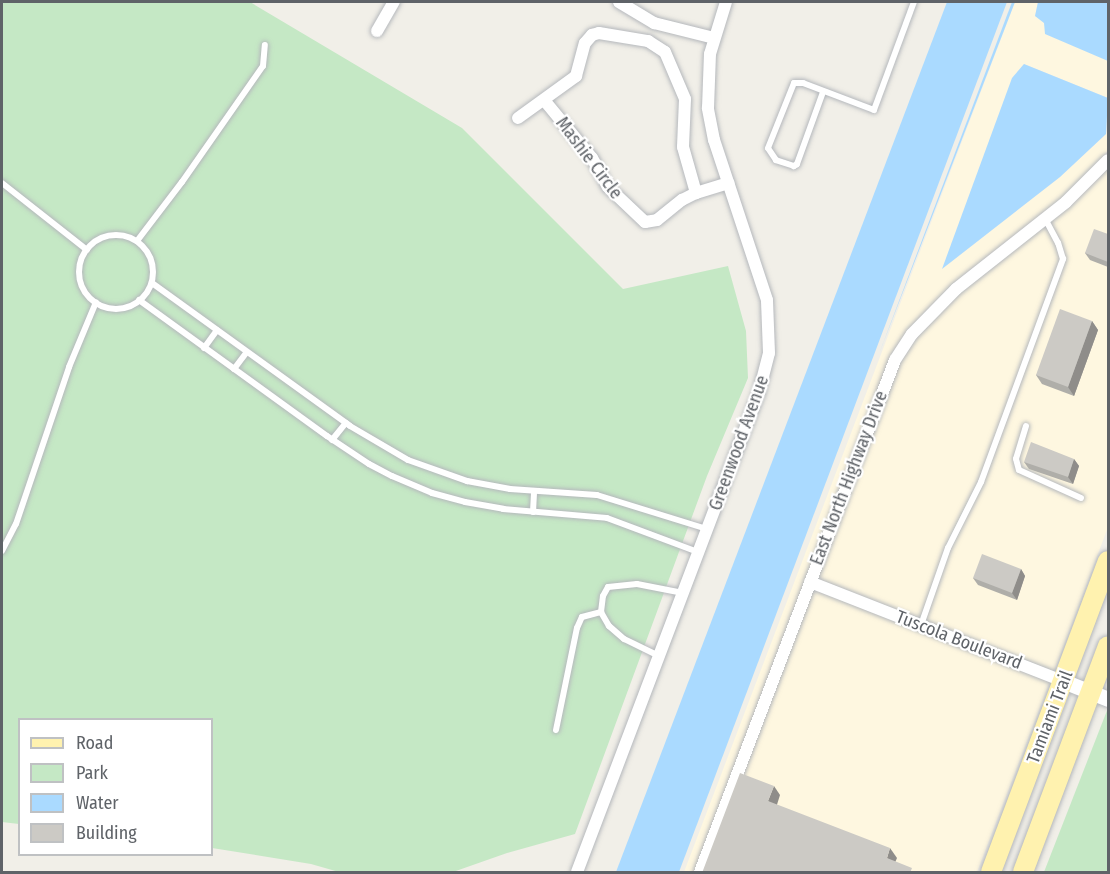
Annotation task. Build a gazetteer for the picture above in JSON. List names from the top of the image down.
{
  "streets": {
    "main road": ["Tamiami Trail"],
    "street": [
      "Mashie Circle",
      "Greenwood Avenue",
      "East North Highway Drive",
      "Tuscola Boulevard"
    ]
  },
  "crossings": [
    ["Mashie Circle", "Greenwood Avenue"],
    ["East North Highway Drive", "Tuscola Boulevard"],
    ["Tuscola Boulevard", "Tamiami Trail"]
  ],
  "legend": [
    "Road",
    "Park",
    "Water",
    "Building"
  ]
}
